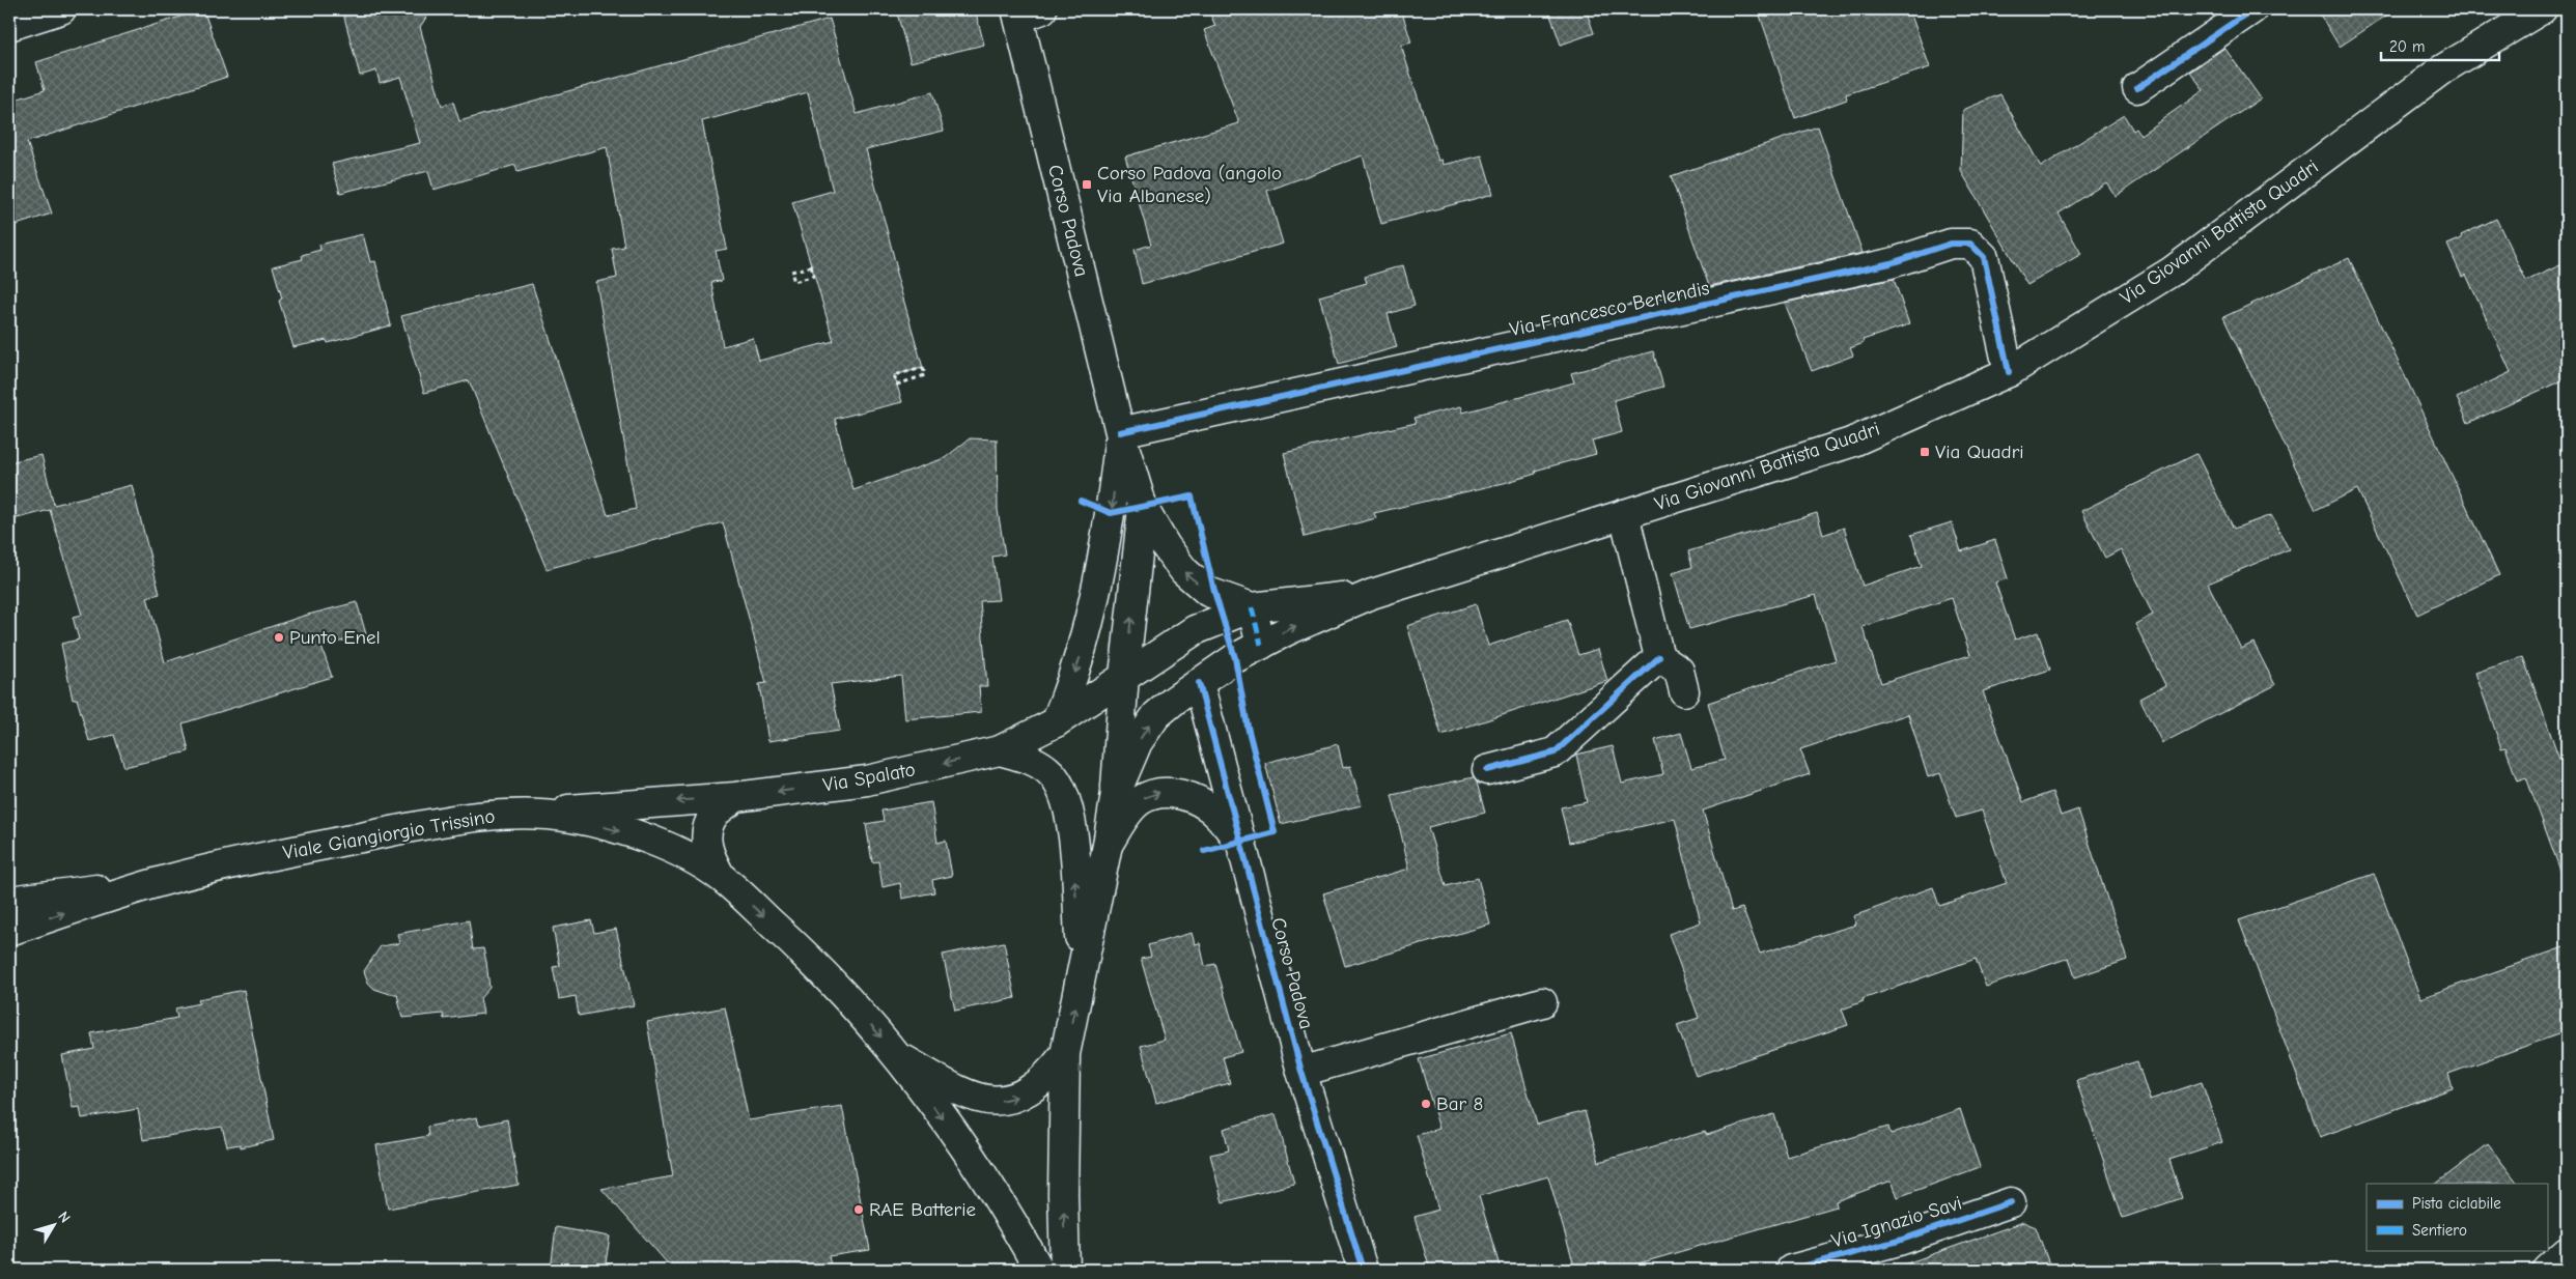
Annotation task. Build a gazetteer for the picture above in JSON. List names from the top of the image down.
{
  "streets": {
    "main road": [
      "Corso Padova",
      "Via Giovanni Battista Quadri",
      "Via Francesco Berlendis",
      "Via Spalato",
      "Viale Giangiorgio Trissino",
      "Via Ignazio Savi"
    ]
  },
  "crossings": [
    ["Corso Padova", "Via Giovanni Battista Quadri"],
    ["Corso Padova", "Via Francesco Berlendis"],
    ["Corso Padova", "Via Spalato"],
    ["Corso Padova", "Viale Giangiorgio Trissino"],
    ["Via Giovanni Battista Quadri", "Via Francesco Berlendis"],
    ["Via Giovanni Battista Quadri", "Via Spalato"],
    ["Via Giovanni Battista Quadri", "Viale Giangiorgio Trissino"],
    ["Via Spalato", "Viale Giangiorgio Trissino"]
  ],
  "one_way": ["Via Spalato"],
  "places": {
    "transit": ["Corso Padova (angolo Via Albanese)", "Via Quadri"],
    "other": ["Punto Enel", "Bar 8", "RAE Batterie"]
  },
  "legend": ["Pista ciclabile", "Sentiero"],
  "scale_bar": "20 m",
  "north": "top right"
}
